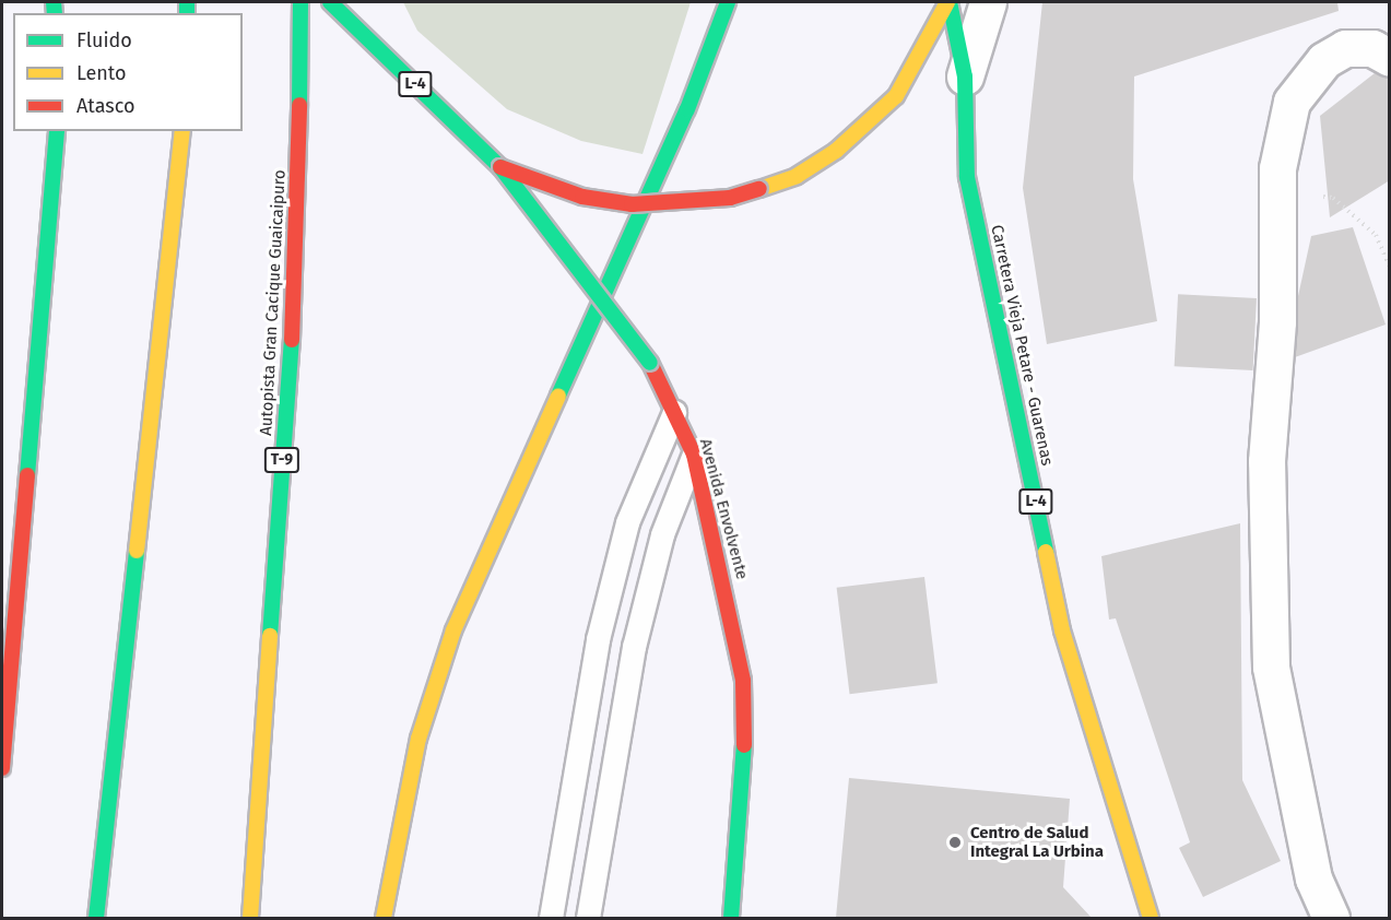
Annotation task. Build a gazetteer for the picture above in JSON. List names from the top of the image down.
{
  "streets": {
    "main road": [
      "L-4",
      "Autopista Gran Cacique Guaicaipuro",
      "Carretera Vieja Petare - Guarenas",
      "T-9",
      "Avenida Envolvente"
    ]
  },
  "places": ["Centro de Salud Integral La Urbina"],
  "legend": ["Fluido", "Lento", "Atasco"]
}
